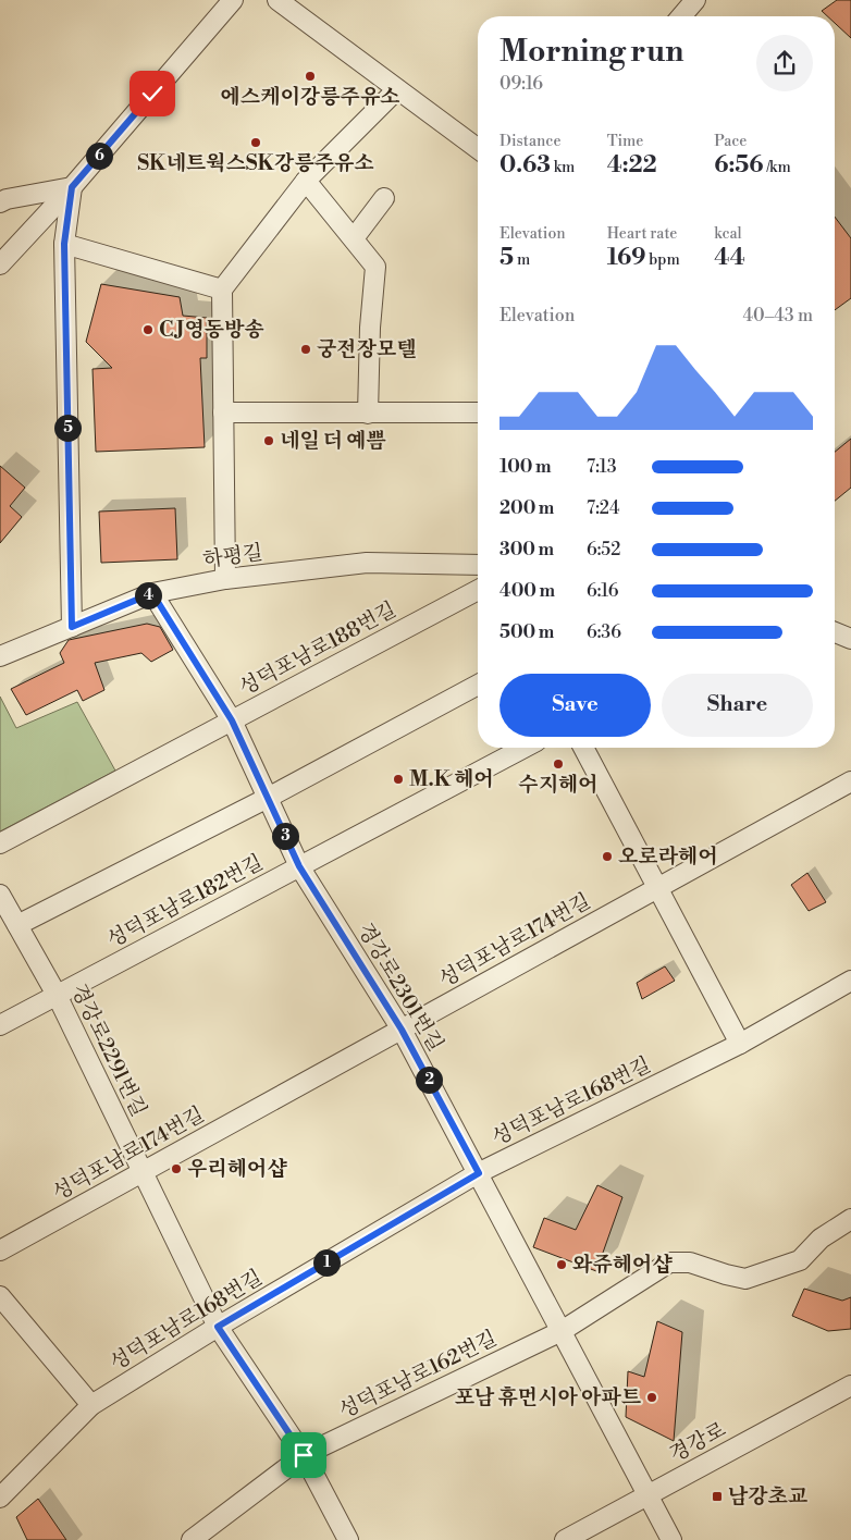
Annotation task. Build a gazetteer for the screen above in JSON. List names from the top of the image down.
{
  "streets": {
    "street": [
      "하평길",
      "성덕포남로188번길",
      "성덕포남로182번길",
      "성덕포남로174번길",
      "경강로2301번길",
      "경강로2291번길",
      "성덕포남로168번길",
      "성덕포남로162번길",
      "경강로"
    ]
  },
  "crossings": [
    ["하평길", "경강로2301번길"],
    ["성덕포남로188번길", "경강로2301번길"],
    ["성덕포남로182번길", "경강로2301번길"],
    ["성덕포남로182번길", "경강로2291번길"],
    ["성덕포남로174번길", "경강로2301번길"],
    ["성덕포남로174번길", "경강로2291번길"],
    ["경강로2301번길", "성덕포남로168번길"],
    ["경강로2301번길", "성덕포남로162번길"],
    ["경강로2301번길", "경강로"],
    ["경강로2291번길", "성덕포남로168번길"],
    ["경강로2291번길", "성덕포남로162번길"]
  ],
  "places": {
    "other": [
      "에스케이강릉주유소",
      "SK네트웍스SK강릉주유소",
      "CJ영동방송",
      "궁전장모텔",
      "네일 더 예쁨",
      "수지헤어",
      "M.K 헤어",
      "오로라헤어",
      "우리헤어샵",
      "와쥬헤어샵",
      "포남 휴먼시아 아파트"
    ],
    "transit": ["남강초교"]
  },
  "page": {
    "heading": ["Morning run", "09:16"],
    "stats": [
      ["Distance", "0.63 km"],
      ["Time", "4:22"],
      ["Pace", "6:56 /km"],
      ["Elevation", "5 m"],
      ["Heart rate", "169 bpm"],
      ["kcal", "44"]
    ],
    "pins": [
      "6",
      "5",
      "4",
      "3",
      "2",
      "1"
    ],
    "chart": ["Elevation", "40–43 m"],
    "list": [
      {
        "name": "100 m",
        "note": "7:13"
      },
      {
        "name": "200 m",
        "note": "7:24"
      },
      {
        "name": "300 m",
        "note": "6:52"
      },
      {
        "name": "400 m",
        "note": "6:16"
      },
      {
        "name": "500 m",
        "note": "6:36"
      }
    ],
    "buttons": ["Save", "Share"]
  }
}
